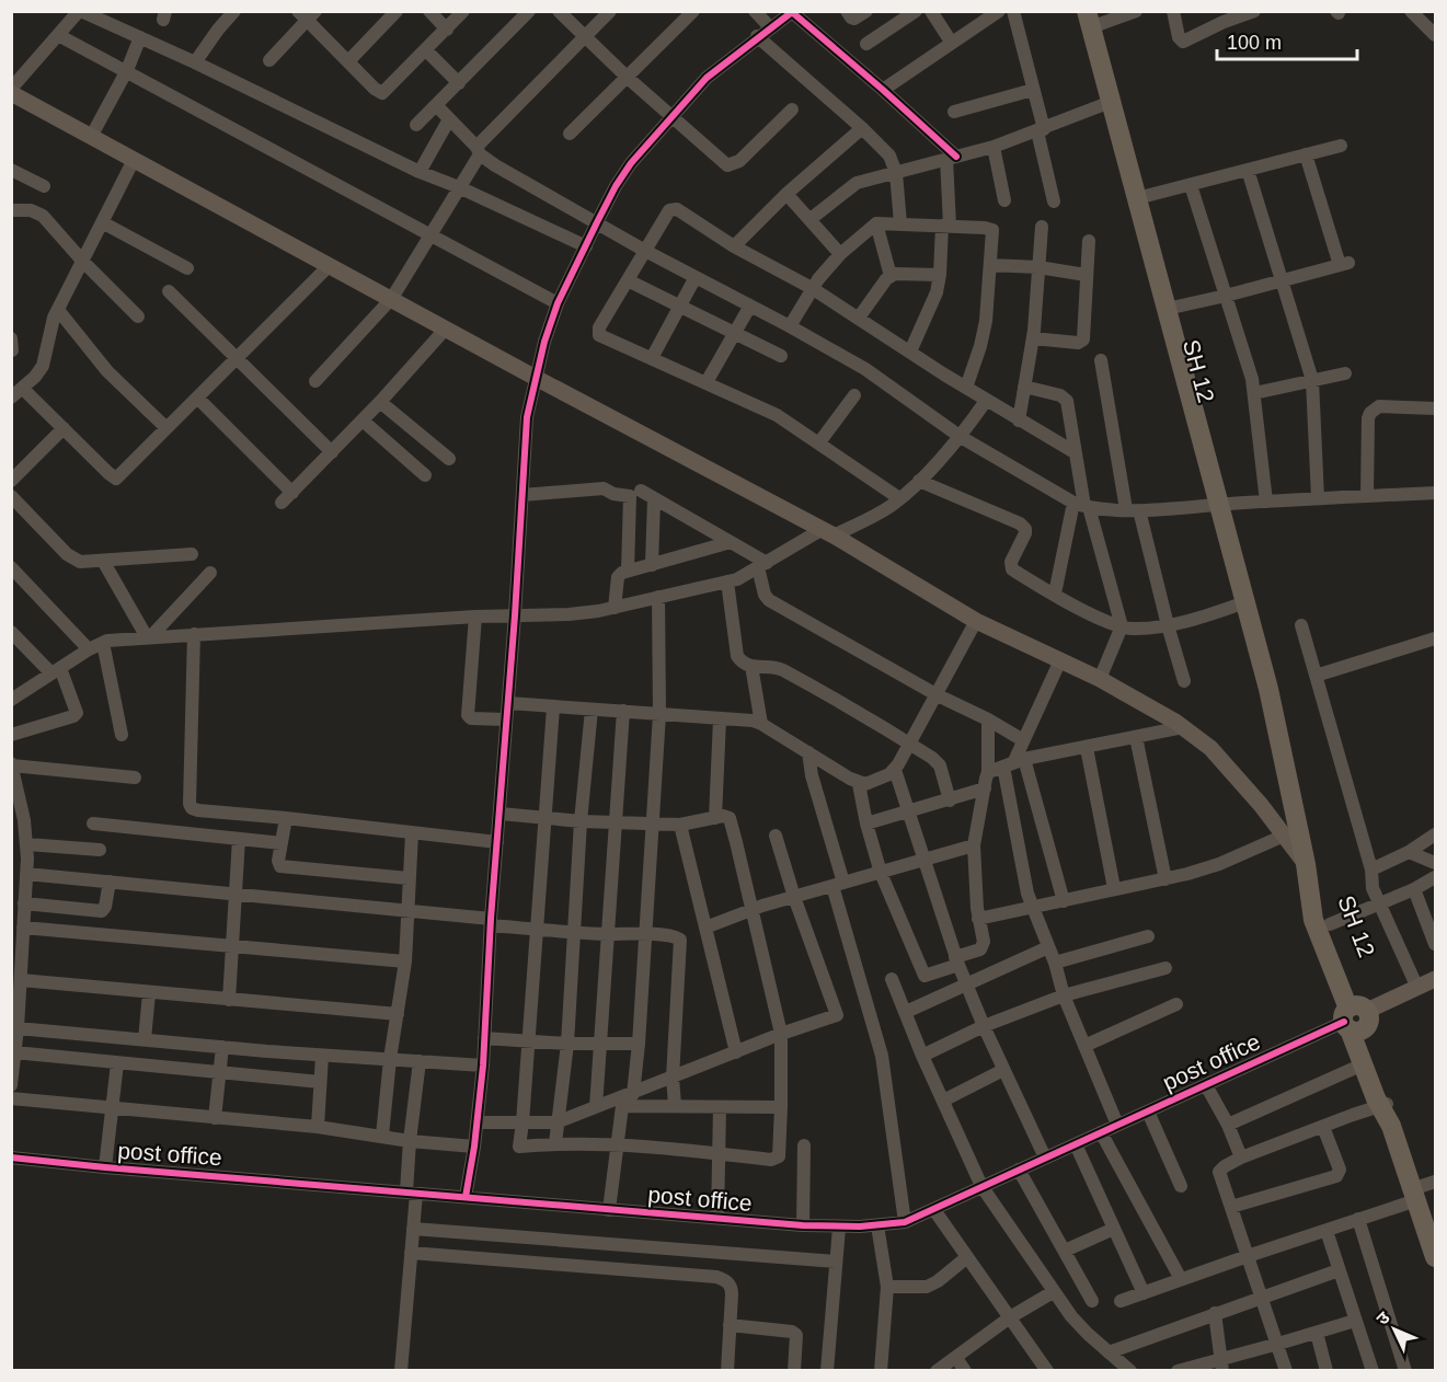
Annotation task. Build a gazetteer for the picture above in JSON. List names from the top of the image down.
{
  "streets": {
    "highway": ["SH 12"],
    "street": ["post office"]
  },
  "crossings": [
    ["SH 12", "post office"]
  ],
  "scale_bar": "100 m",
  "north": "top left"
}
